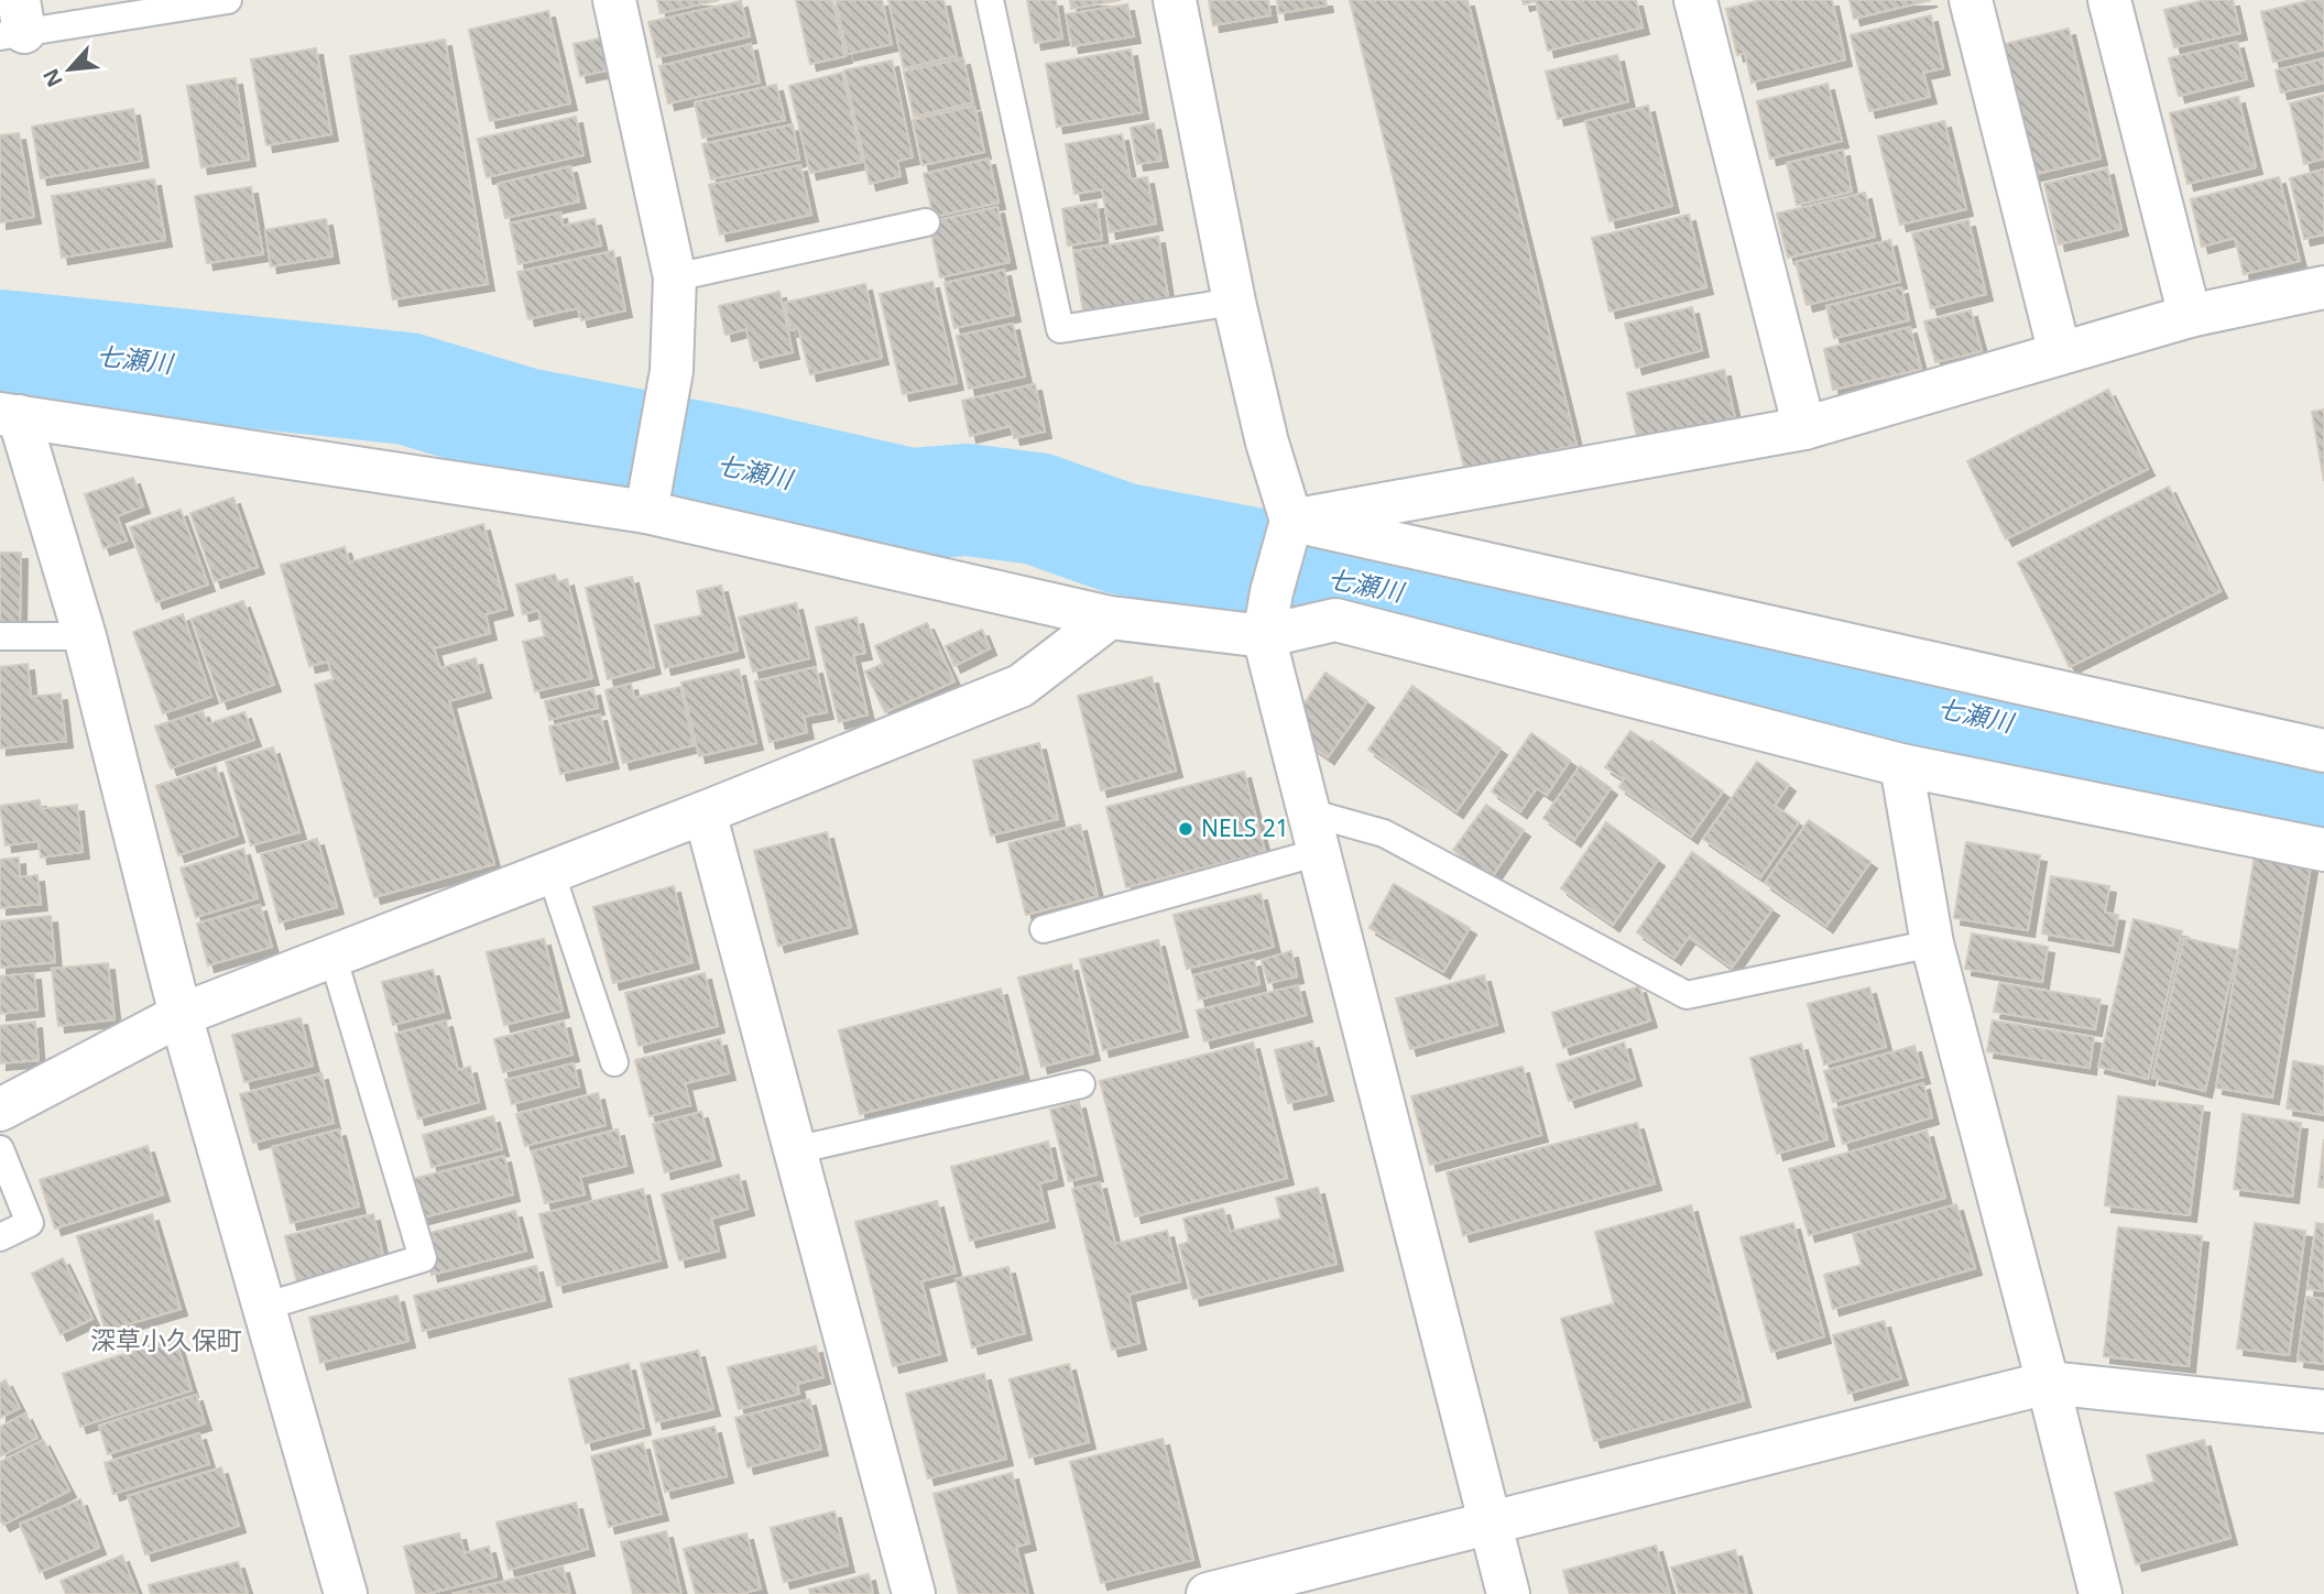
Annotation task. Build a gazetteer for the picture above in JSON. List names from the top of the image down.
{
  "districts": ["深草小久保町"],
  "water": ["七瀬川"],
  "places": ["NELS 21"],
  "north": "bottom left"
}
